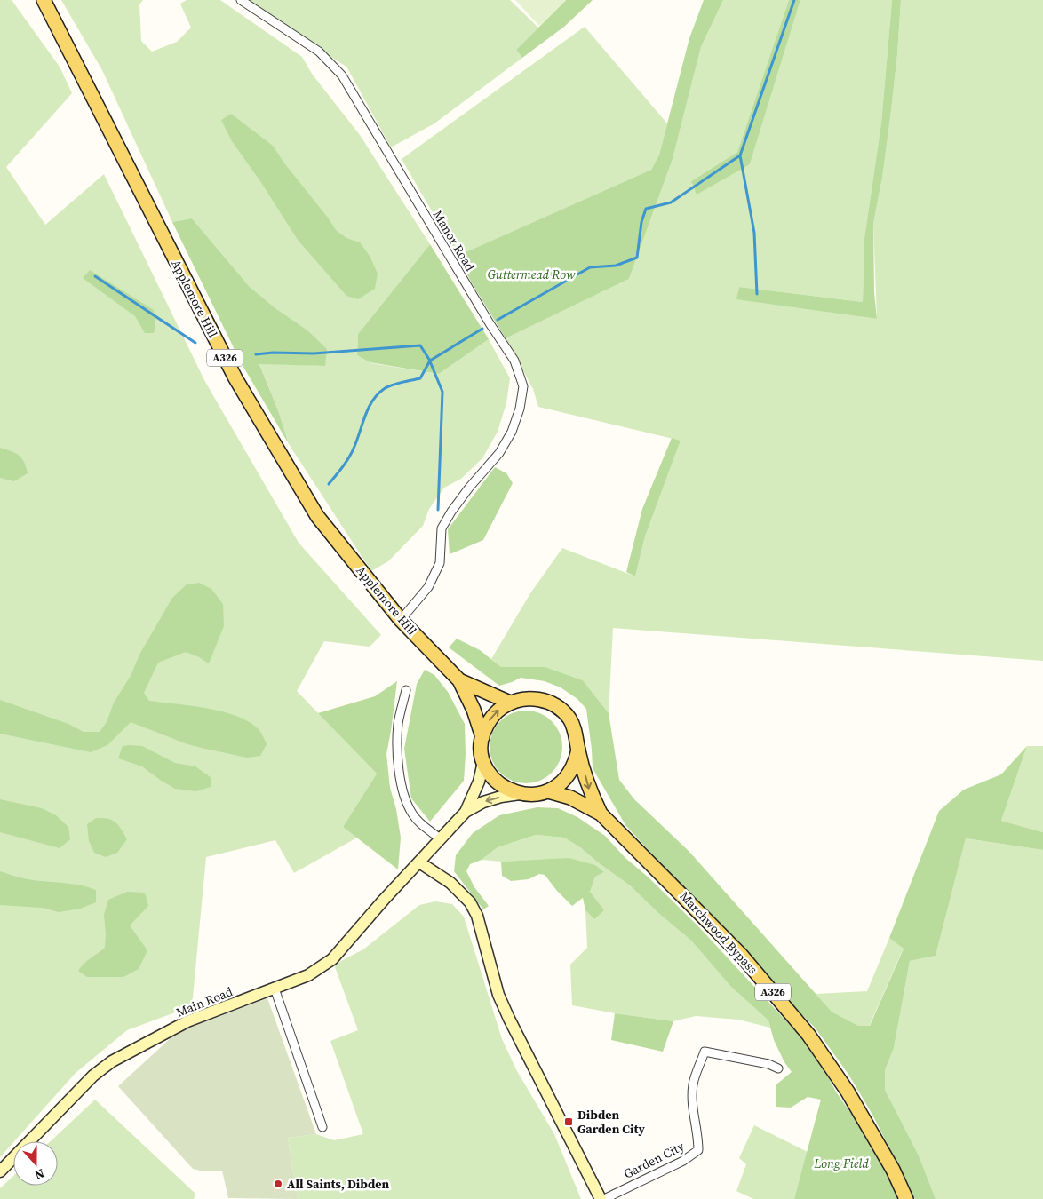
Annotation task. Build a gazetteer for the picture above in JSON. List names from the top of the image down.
{
  "streets": {
    "main road": ["Applemore Hill", "A326", "Marchwood Bypass"],
    "street": ["Manor Road", "Main Road", "Garden City"]
  },
  "crossings": [
    ["Manor Road", "Applemore Hill"],
    ["Applemore Hill", "Marchwood Bypass"],
    ["Applemore Hill", "Main Road"],
    ["Marchwood Bypass", "Main Road"]
  ],
  "parks": ["Guttermead Row", "Long Field"],
  "places": {
    "transit": ["Dibden Garden City"],
    "other": ["All Saints, Dibden"]
  },
  "north": "bottom"
}
